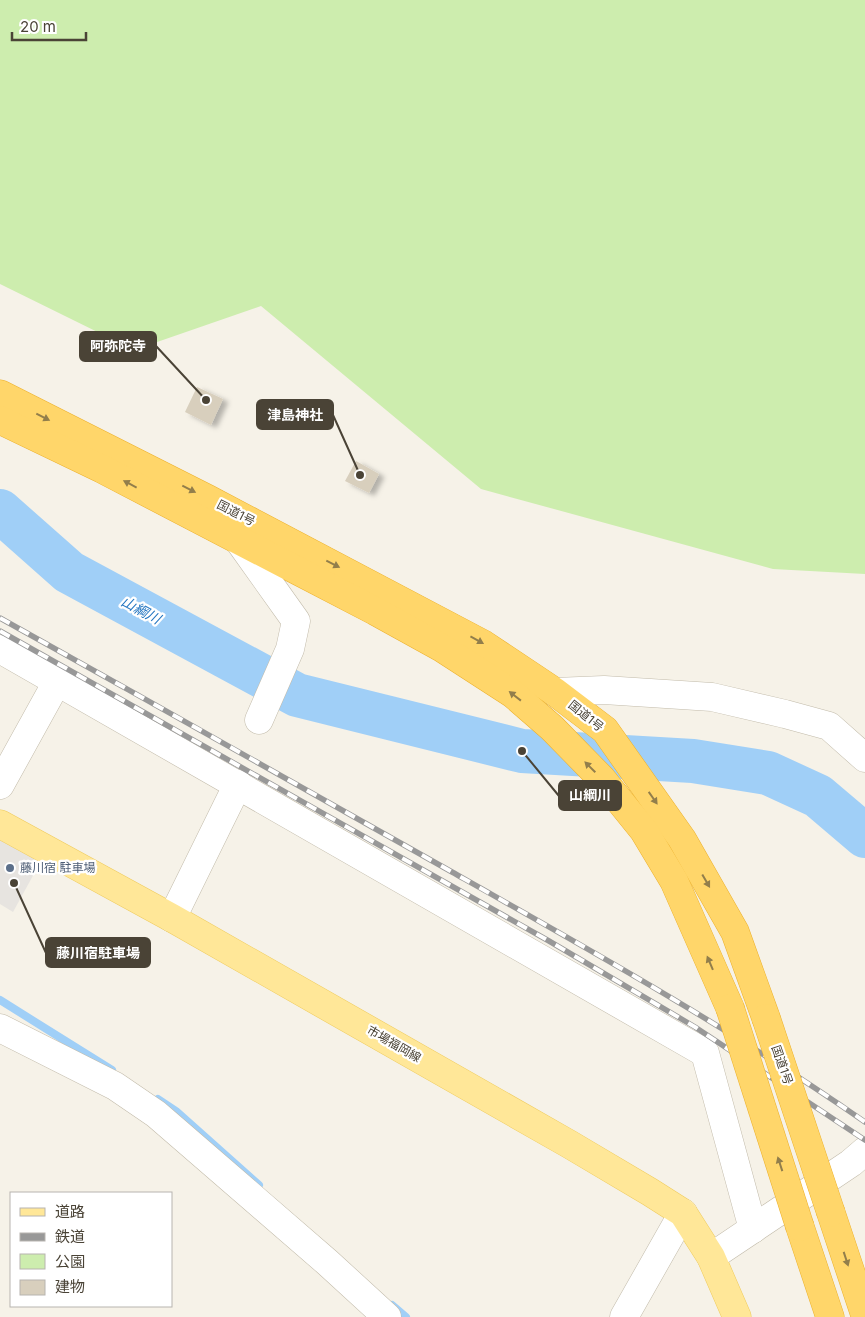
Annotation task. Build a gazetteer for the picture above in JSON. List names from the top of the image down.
{
  "streets": {
    "highway": ["国道1号"],
    "main road": ["市場福岡線"]
  },
  "water": ["山綱川"],
  "places": [
    "阿弥陀寺",
    "津島神社",
    "山綱川",
    "藤川宿 駐車場",
    "藤川宿駐車場"
  ],
  "legend": [
    "道路",
    "鉄道",
    "公園",
    "建物"
  ],
  "scale_bar": "20 m"
}
